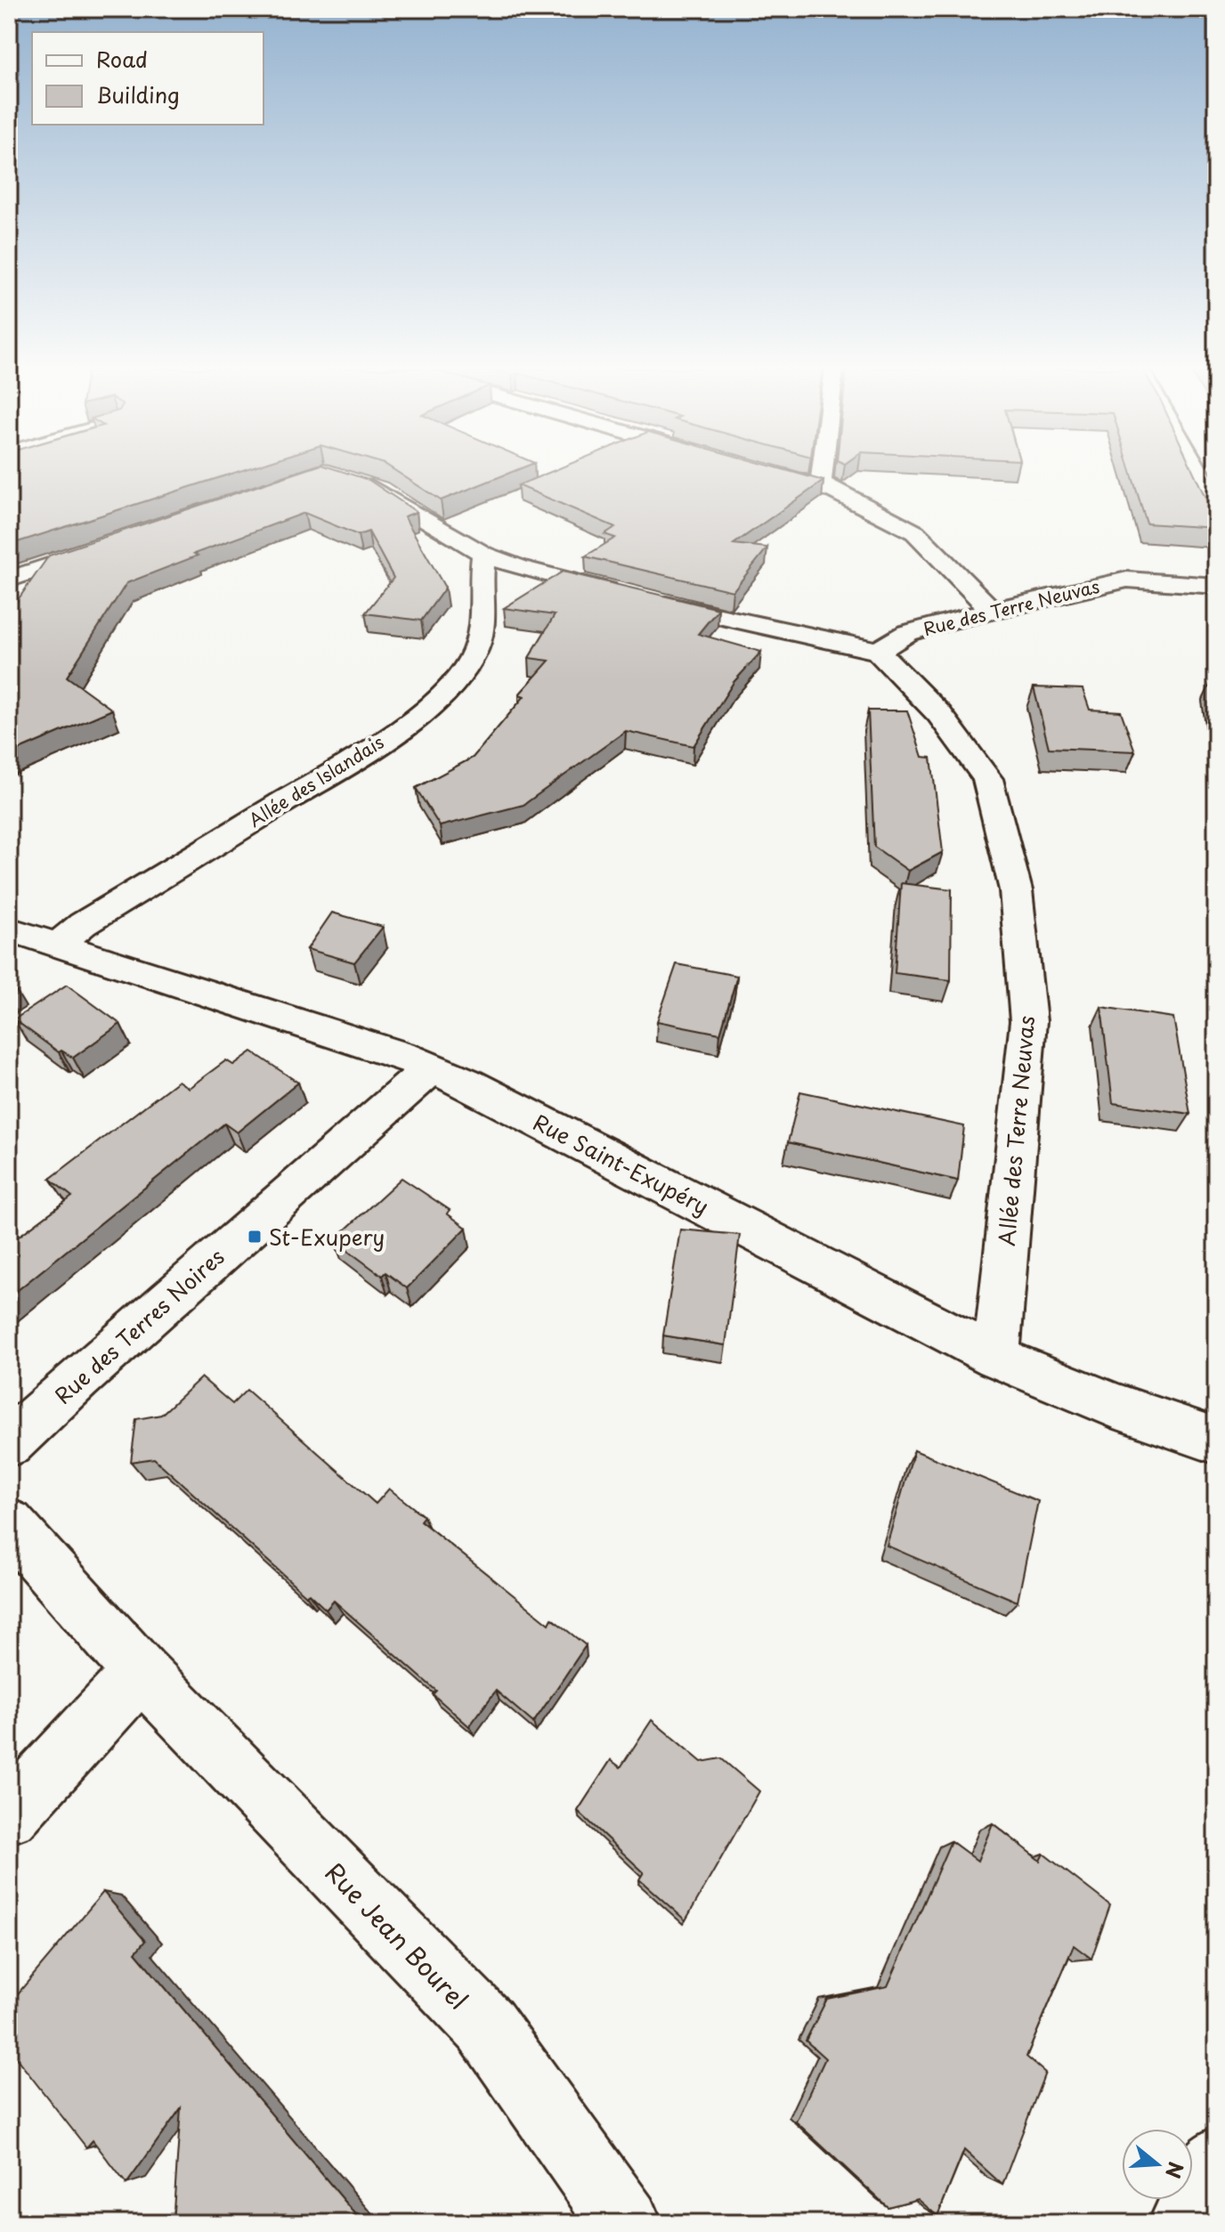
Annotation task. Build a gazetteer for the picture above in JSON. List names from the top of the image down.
{
  "streets": {
    "street": [
      "Rue des Terre Neuvas",
      "Allée des Islandais",
      "Allée des Terre Neuvas",
      "Rue Saint-Exupéry",
      "Rue des Terres Noires",
      "Rue Jean Bourel"
    ]
  },
  "crossings": [
    ["Rue des Terre Neuvas", "Allée des Terre Neuvas"],
    ["Allée des Islandais", "Rue Saint-Exupéry"],
    ["Allée des Terre Neuvas", "Rue Saint-Exupéry"],
    ["Rue Saint-Exupéry", "Rue des Terres Noires"]
  ],
  "places": {
    "transit": ["St-Exupery"]
  },
  "legend": ["Road", "Building"],
  "north": "right"
}
